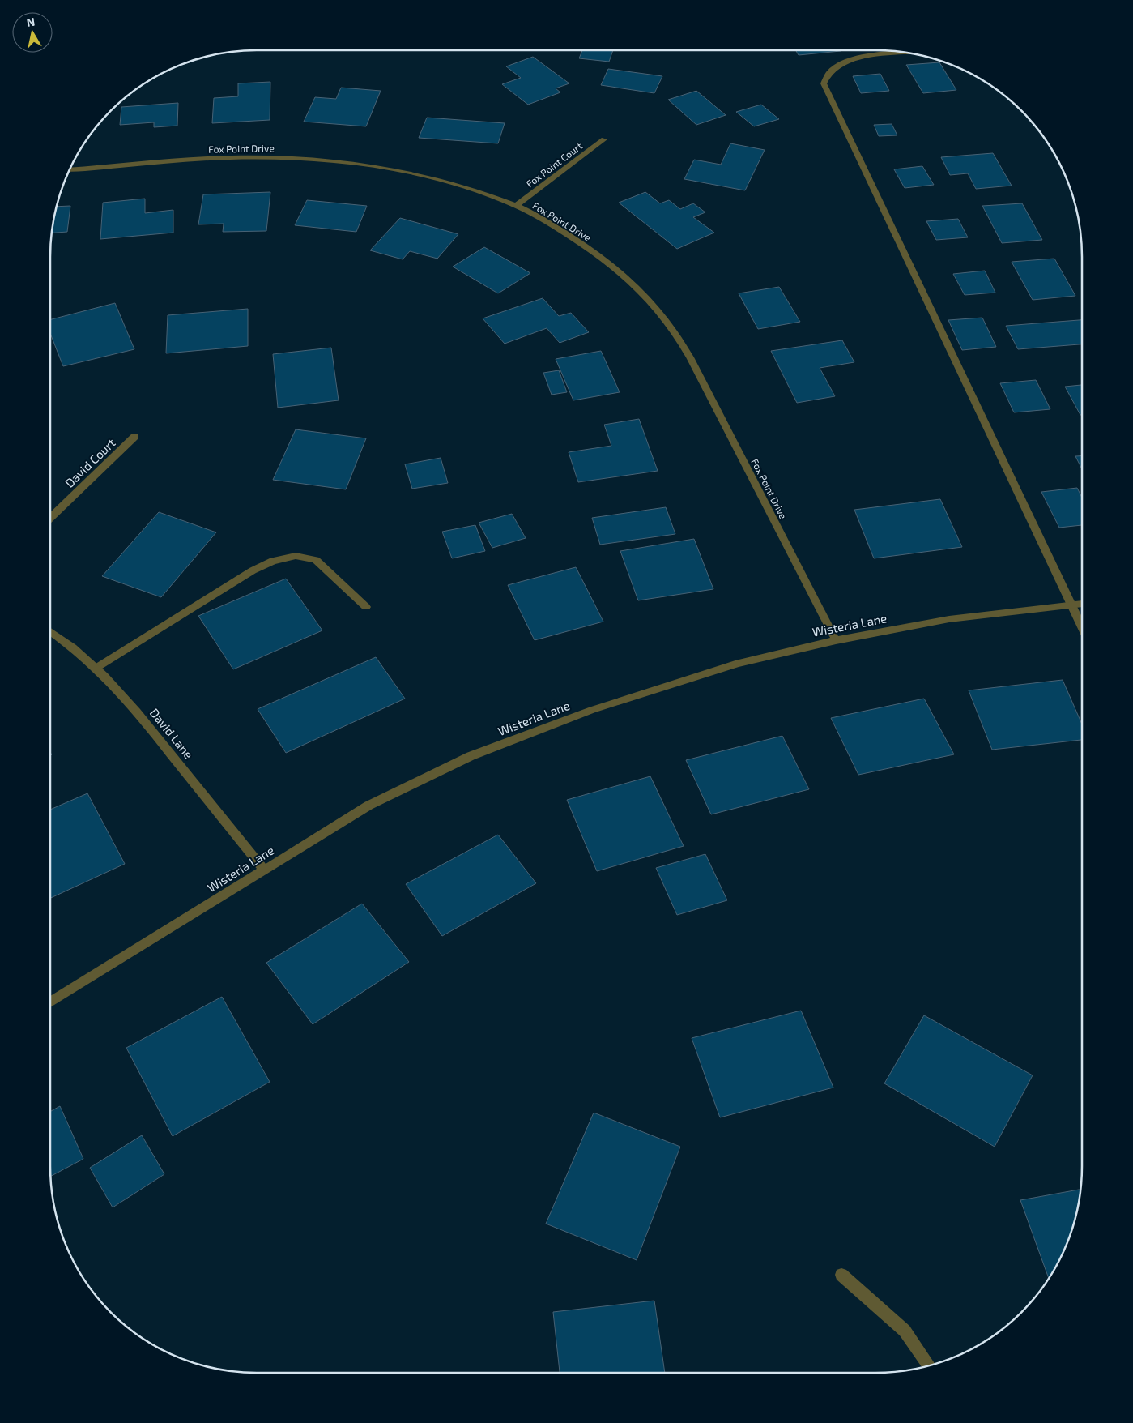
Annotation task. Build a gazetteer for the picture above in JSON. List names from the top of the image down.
{
  "streets": {
    "street": [
      "Fox Point Drive",
      "Fox Point Court",
      "David Court",
      "Wisteria Lane",
      "David Lane"
    ]
  },
  "crossings": [
    ["Fox Point Drive", "Fox Point Court"],
    ["Fox Point Drive", "Wisteria Lane"],
    ["Wisteria Lane", "David Lane"]
  ],
  "north": "top"
}
